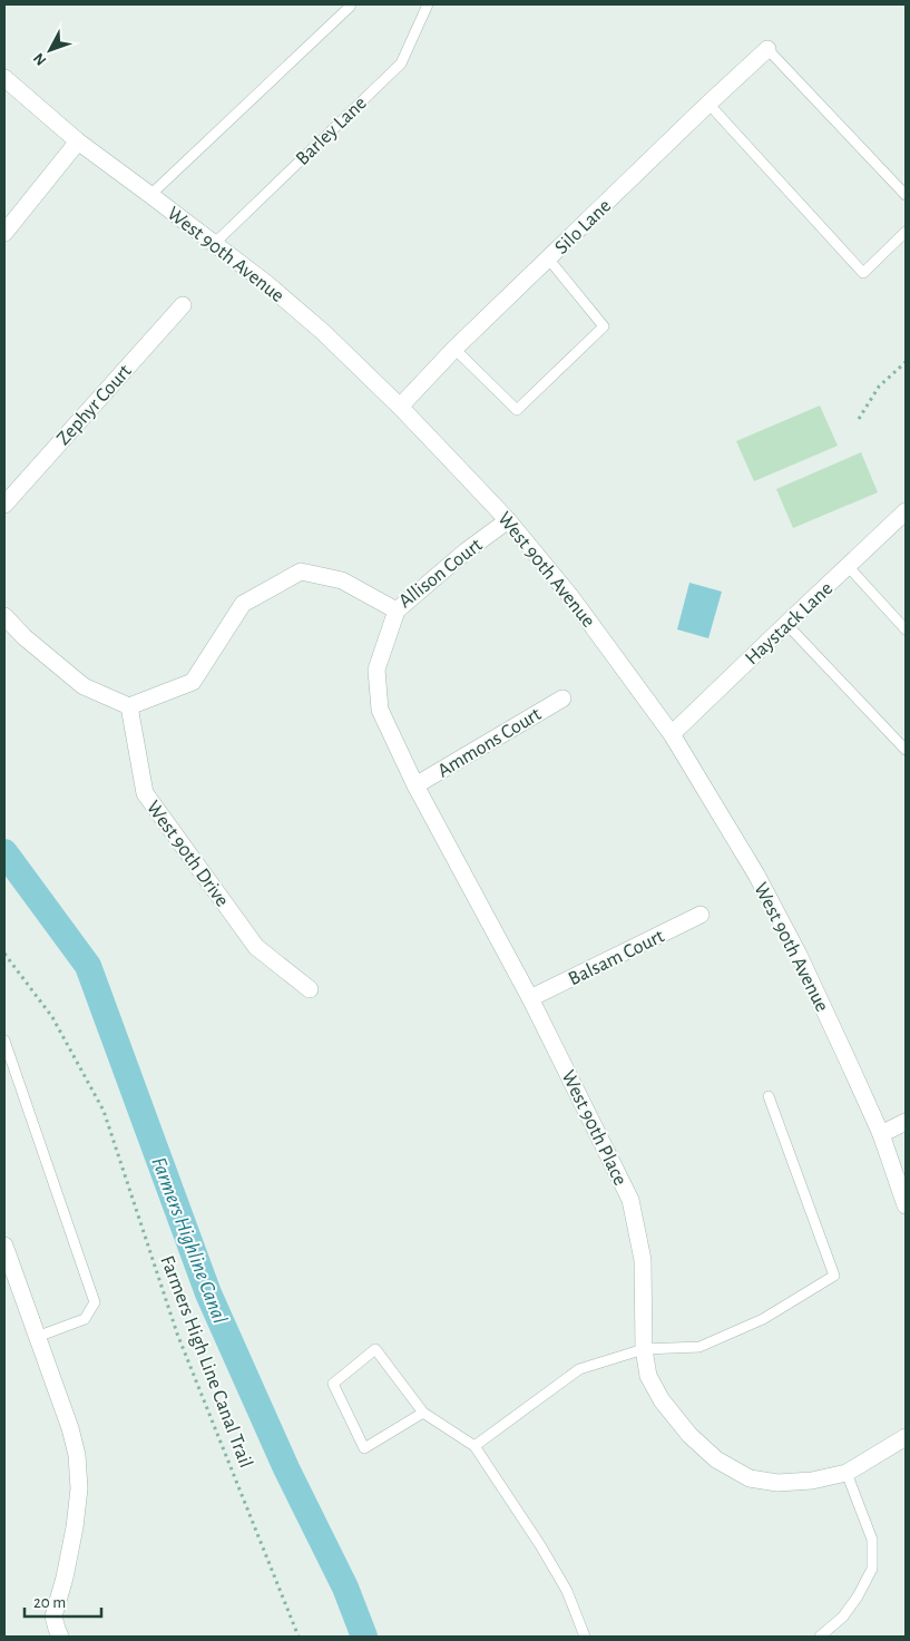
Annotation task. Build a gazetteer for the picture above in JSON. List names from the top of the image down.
{
  "streets": {
    "street": [
      "Silo Lane",
      "West 90th Avenue",
      "Zephyr Court",
      "Allison Court",
      "Haystack Lane",
      "Ammons Court",
      "West 90th Drive",
      "Balsam Court",
      "West 90th Place"
    ],
    "lane": ["Barley Lane"],
    "path": ["Farmers High Line Canal Trail"]
  },
  "crossings": [
    ["Barley Lane", "West 90th Avenue"],
    ["Silo Lane", "West 90th Avenue"],
    ["West 90th Avenue", "Allison Court"],
    ["West 90th Avenue", "Haystack Lane"],
    ["Allison Court", "West 90th Drive"],
    ["Allison Court", "West 90th Place"],
    ["Ammons Court", "West 90th Place"],
    ["Balsam Court", "West 90th Place"]
  ],
  "water": ["Farmers Highline Canal"],
  "scale_bar": "20 m",
  "north": "bottom left"
}
